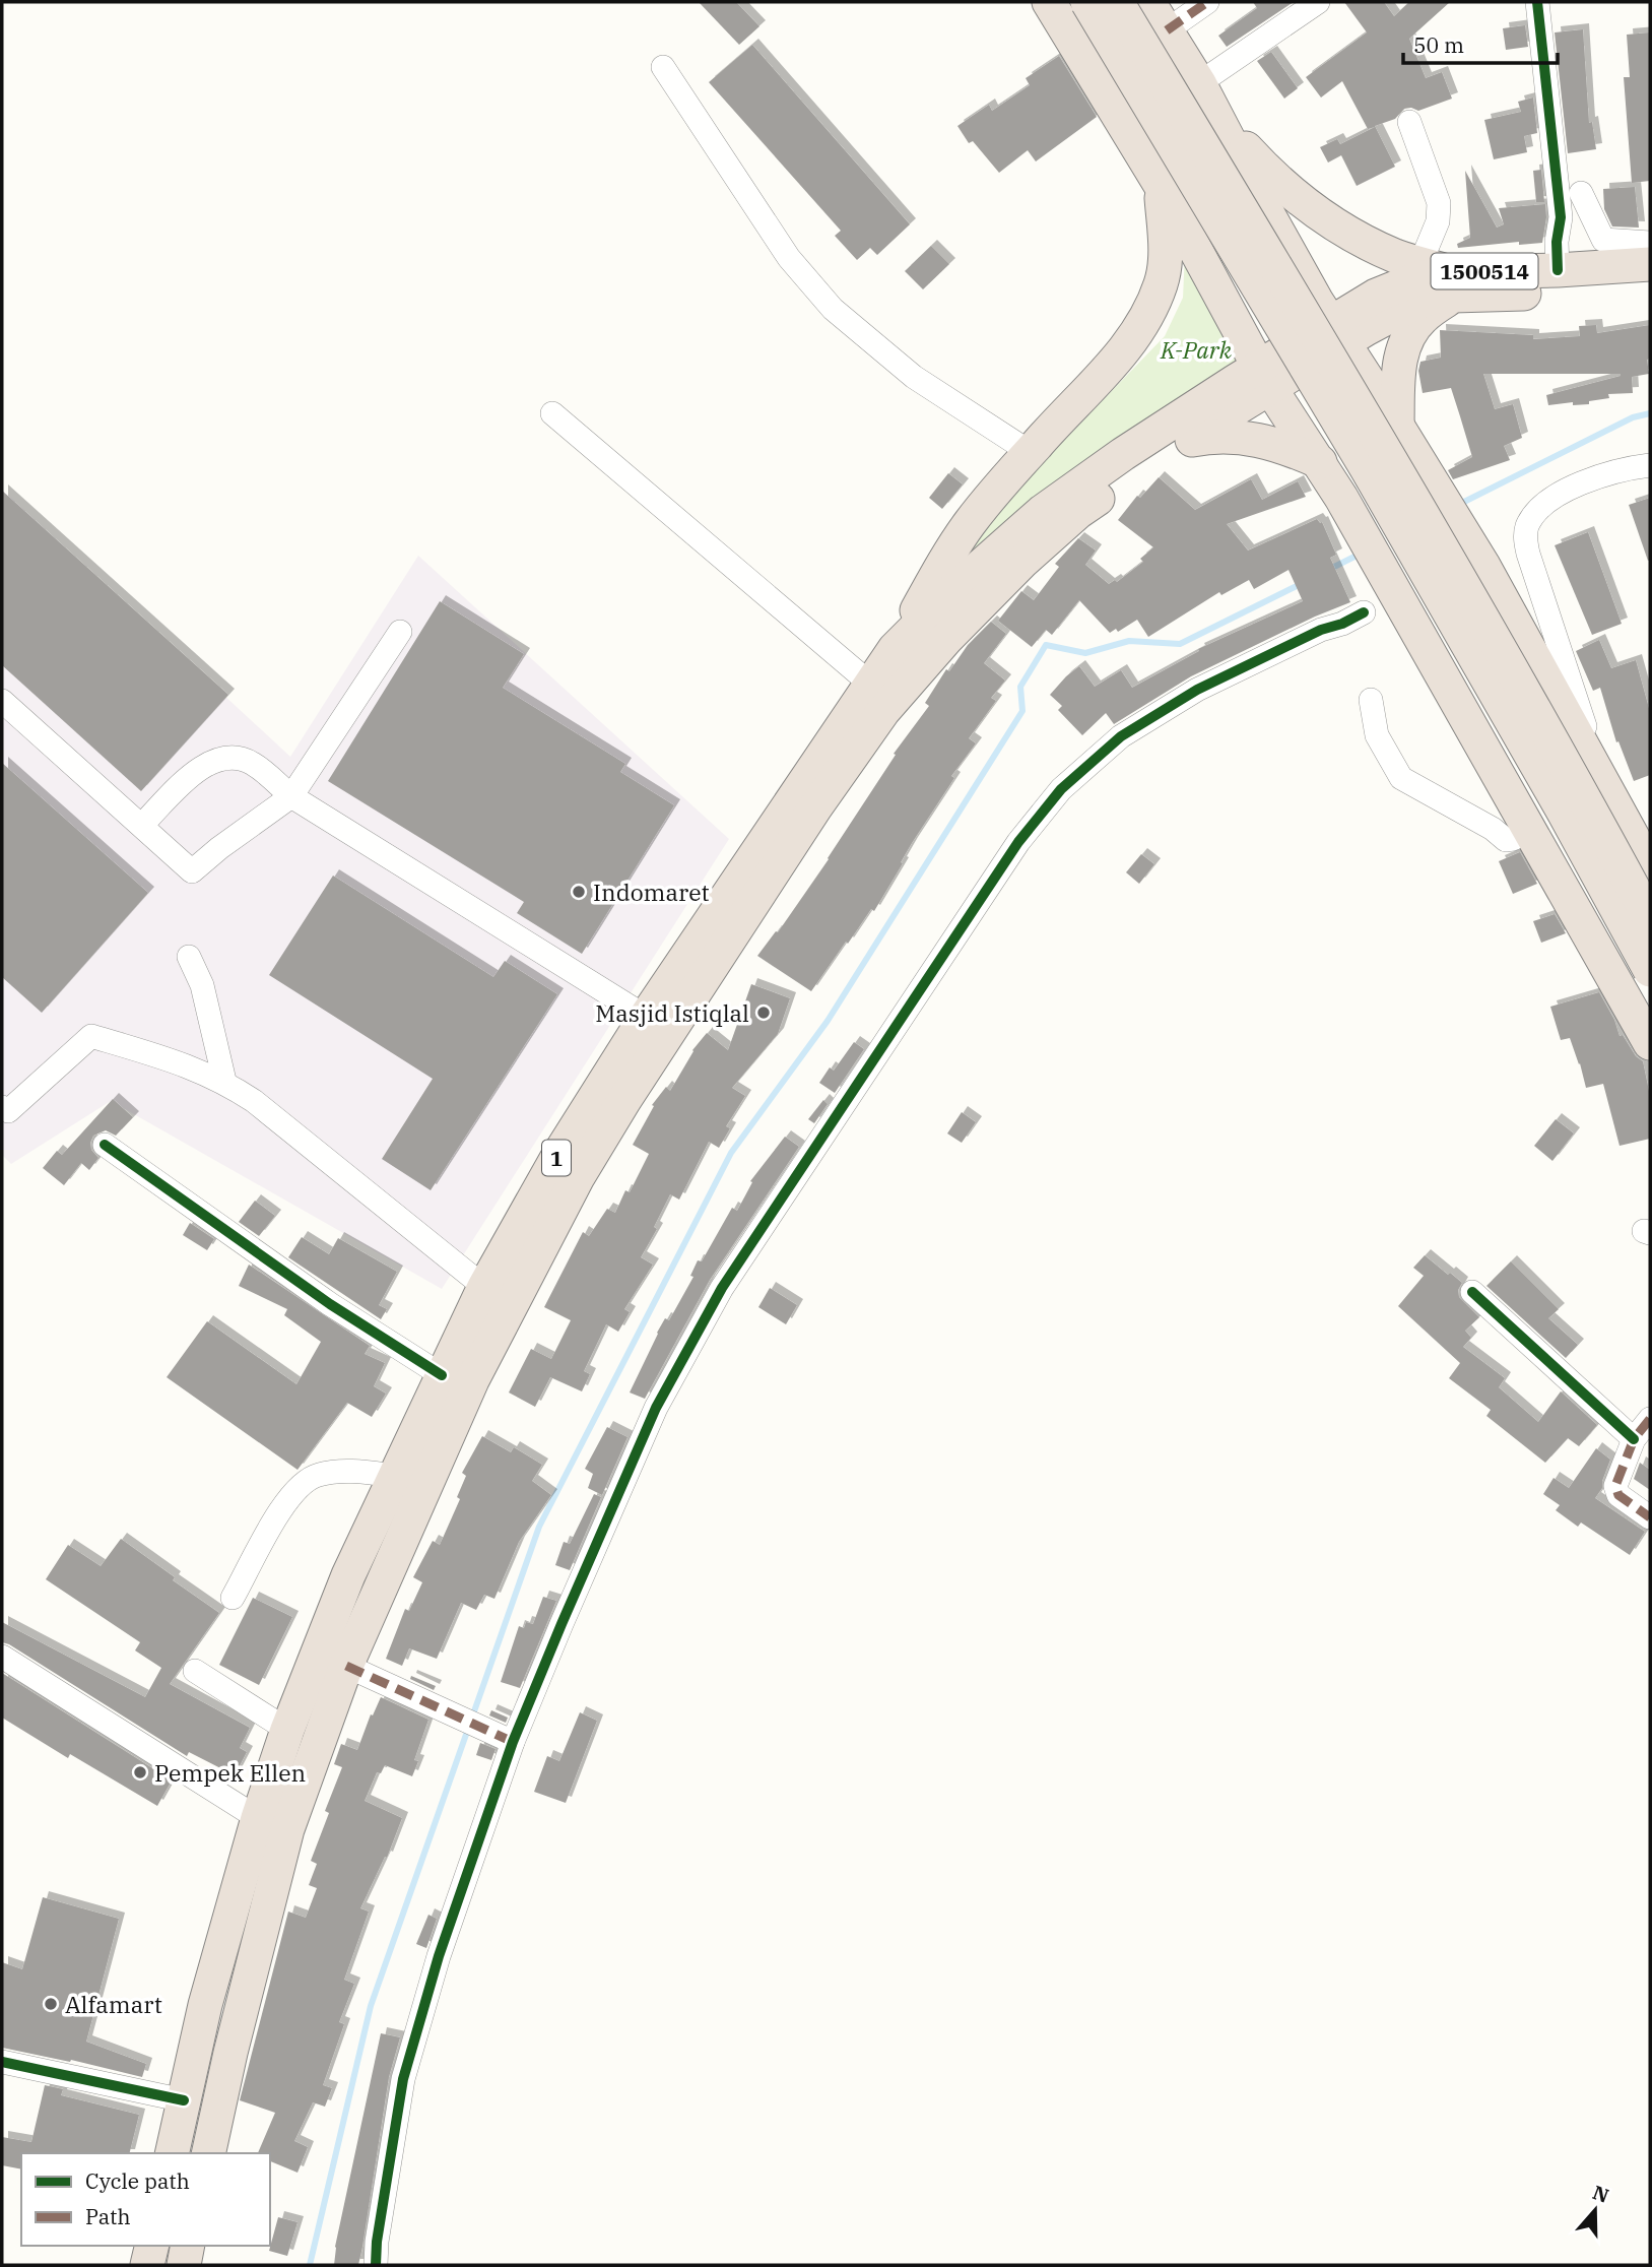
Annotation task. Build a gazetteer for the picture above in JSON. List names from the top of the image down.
{
  "streets": {
    "highway": ["1500514", "1"]
  },
  "crossings": [
    ["1500514", "1"]
  ],
  "parks": ["K-Park"],
  "places": [
    "Indomaret",
    "Masjid Istiqlal",
    "Pempek Ellen",
    "Alfamart"
  ],
  "legend": ["Cycle path", "Path"],
  "scale_bar": "50 m",
  "north": "top"
}
